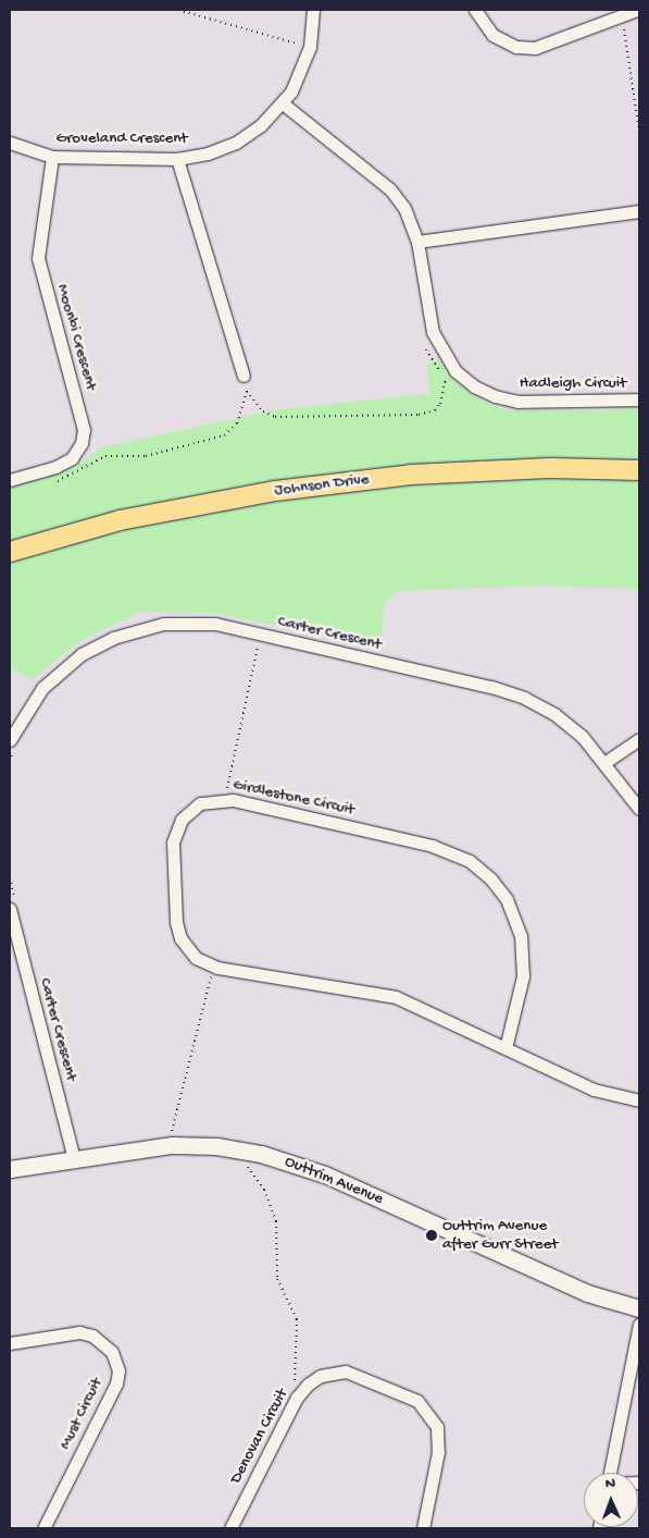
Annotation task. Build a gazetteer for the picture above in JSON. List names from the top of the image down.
{
  "streets": {
    "main road": ["Johnson Drive"],
    "street": [
      "Groveland Crescent",
      "Moonbi Crescent",
      "Hadleigh Circuit",
      "Carter Crescent",
      "Girdlestone Circuit",
      "Outtrim Avenue",
      "Must Circuit",
      "Denovan Circuit"
    ]
  },
  "crossings": [
    ["Groveland Crescent", "Moonbi Crescent"],
    ["Groveland Crescent", "Hadleigh Circuit"],
    ["Carter Crescent", "Outtrim Avenue"]
  ],
  "places": ["Outtrim Avenue after Gurr Street"],
  "north": "top"
}
